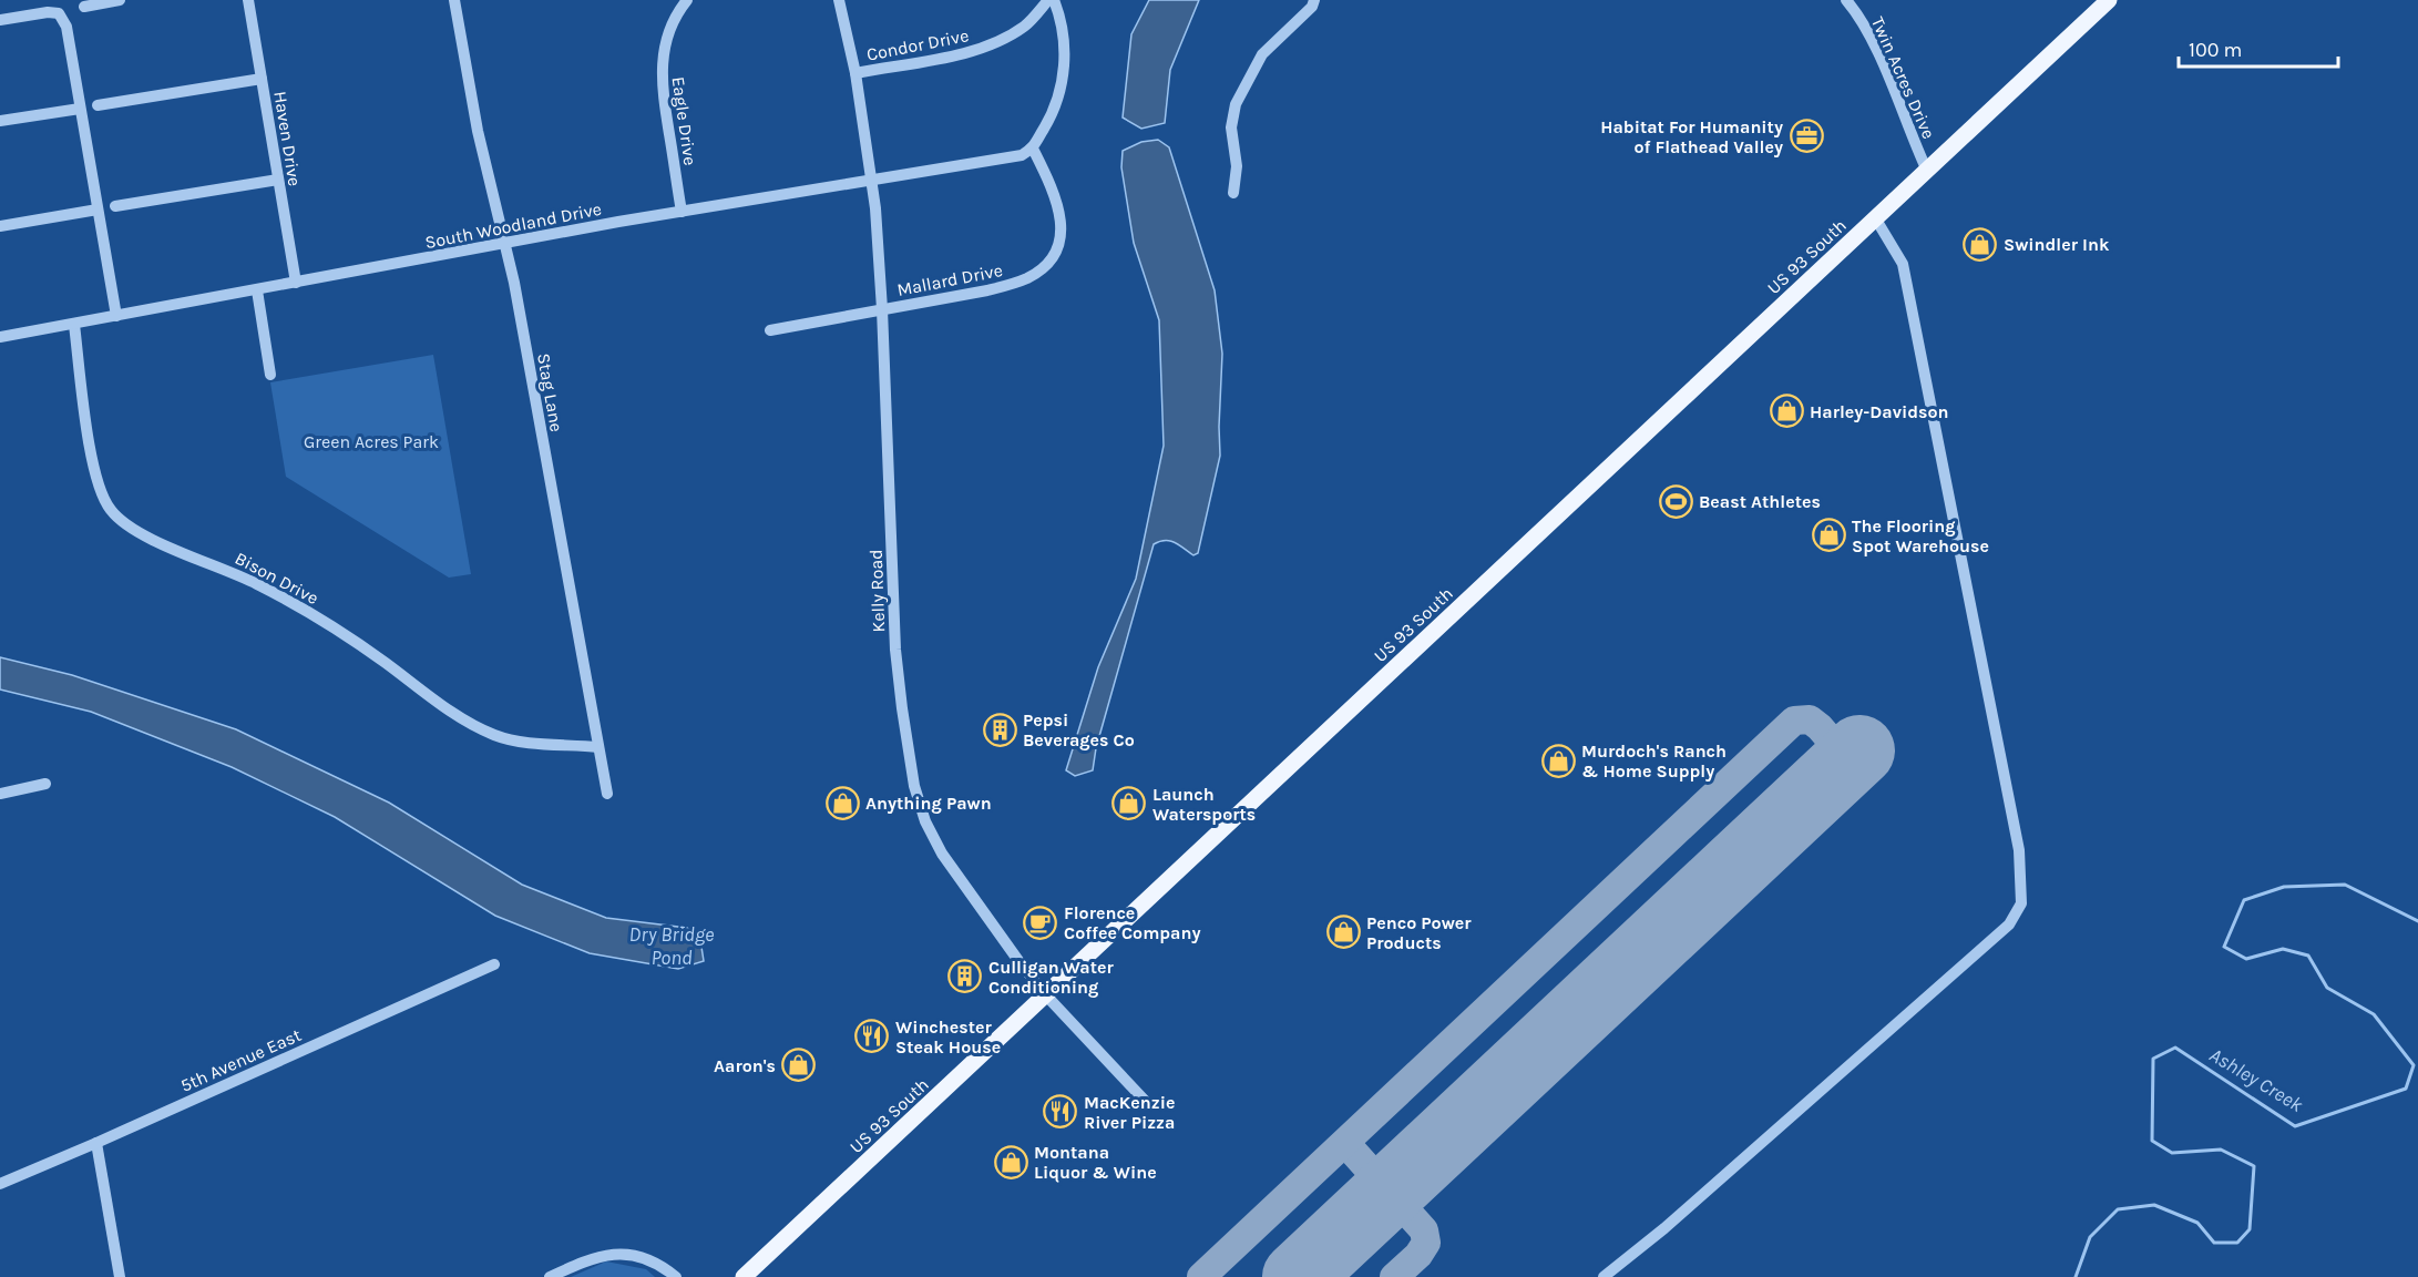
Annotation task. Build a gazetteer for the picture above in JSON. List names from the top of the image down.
{
  "streets": {
    "main road": ["US 93 South"],
    "street": [
      "Condor Drive",
      "Twin Acres Drive",
      "Eagle Drive",
      "Haven Drive",
      "South Woodland Drive",
      "Mallard Drive",
      "Stag Lane",
      "Bison Drive",
      "Kelly Road",
      "5th Avenue East"
    ]
  },
  "crossings": [
    ["Condor Drive", "Kelly Road"],
    ["Twin Acres Drive", "US 93 South"],
    ["Eagle Drive", "South Woodland Drive"],
    ["Haven Drive", "South Woodland Drive"],
    ["South Woodland Drive", "Mallard Drive"],
    ["South Woodland Drive", "Stag Lane"],
    ["South Woodland Drive", "Bison Drive"],
    ["South Woodland Drive", "Kelly Road"],
    ["US 93 South", "Kelly Road"],
    ["Mallard Drive", "Kelly Road"],
    ["Stag Lane", "Bison Drive"]
  ],
  "water": ["Dry Bridge Pond", "Ashley Creek"],
  "parks": ["Green Acres Park"],
  "places": {
    "office": ["Habitat For Humanity of Flathead Valley"],
    "shop": [
      "Swindler Ink",
      "Harley-Davidson",
      "The Flooring Spot Warehouse",
      "Murdoch's Ranch & Home Supply",
      "Anything Pawn",
      "Launch Watersports",
      "Penco Power Products",
      "Aaron's",
      "Montana Liquor & Wine"
    ],
    "sports": ["Beast Athletes"],
    "building": ["Pepsi Beverages Co", "Culligan Water Conditioning"],
    "cafe": ["Florence Coffee Company"],
    "restaurant": ["Winchester Steak House", "MacKenzie River Pizza"]
  },
  "scale_bar": "100 m"
}
